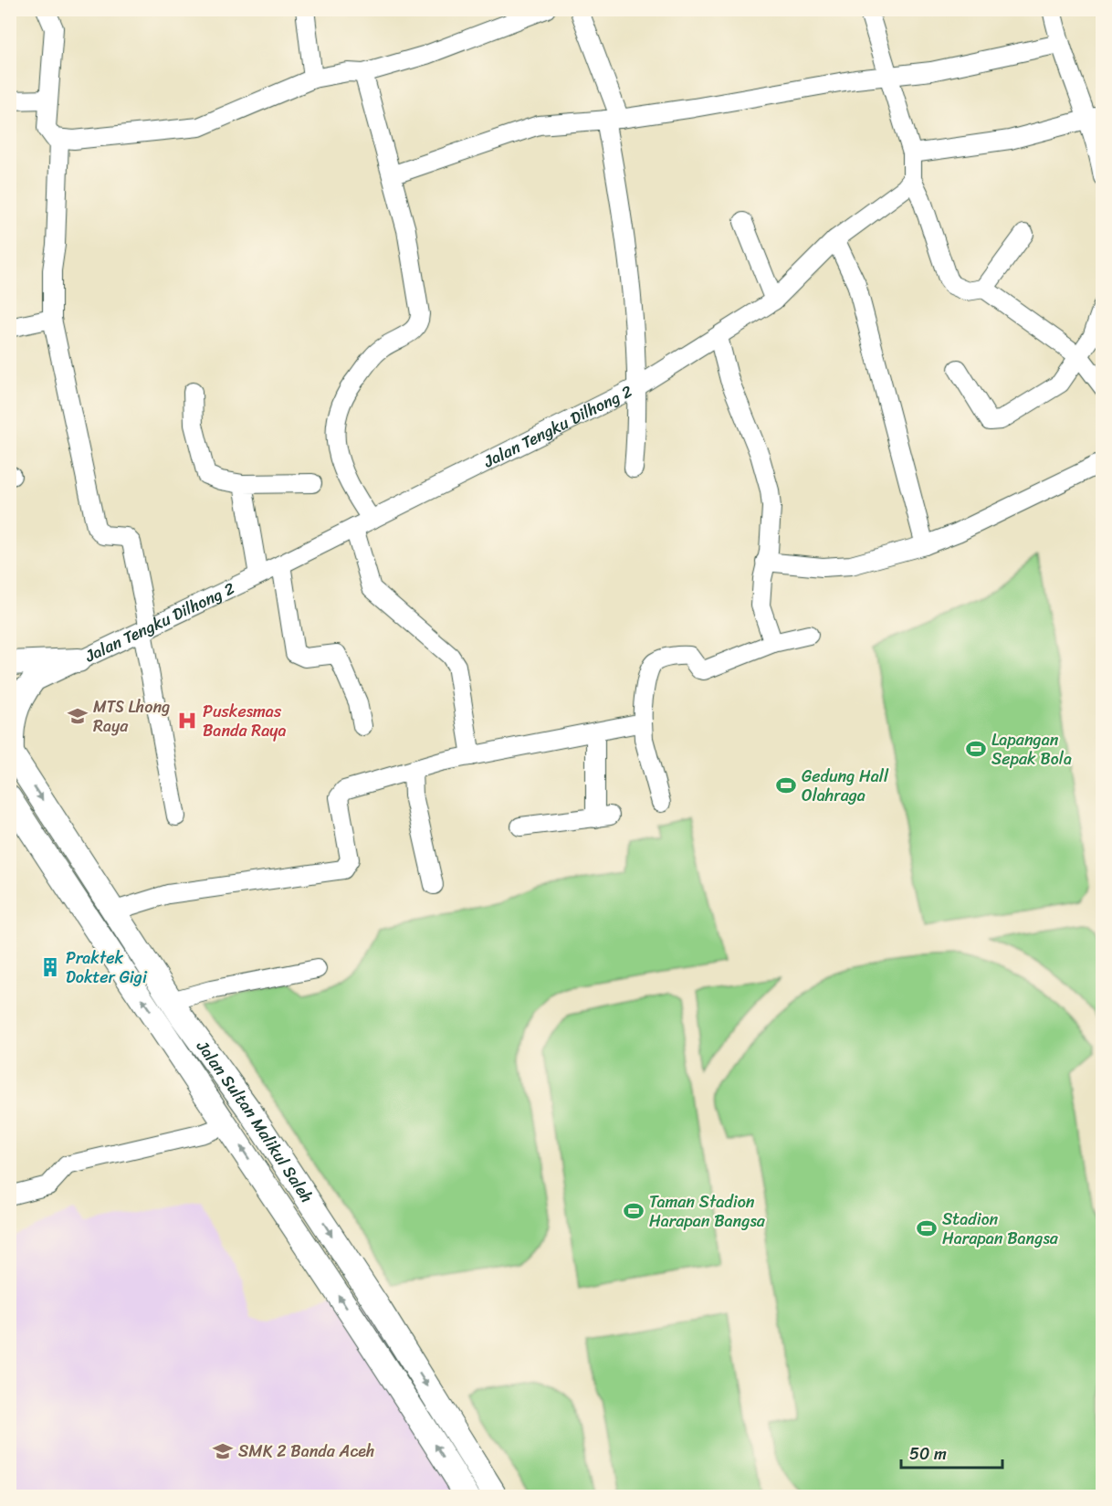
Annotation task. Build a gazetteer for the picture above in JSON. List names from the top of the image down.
{
  "streets": {
    "main road": ["Jalan Sultan Malikul Saleh"],
    "street": ["Jalan Tengku Dilhong 2"]
  },
  "places": {
    "school or university": ["MTS Lhong Raya", "SMK 2 Banda Aceh"],
    "hospital": ["Puskesmas Banda Raya"],
    "sports": [
      "Lapangan Sepak Bola",
      "Gedung Hall Olahraga",
      "Taman Stadion Harapan Bangsa",
      "Stadion Harapan Bangsa"
    ],
    "building": ["Praktek Dokter Gigi"]
  },
  "scale_bar": "50 m"
}
